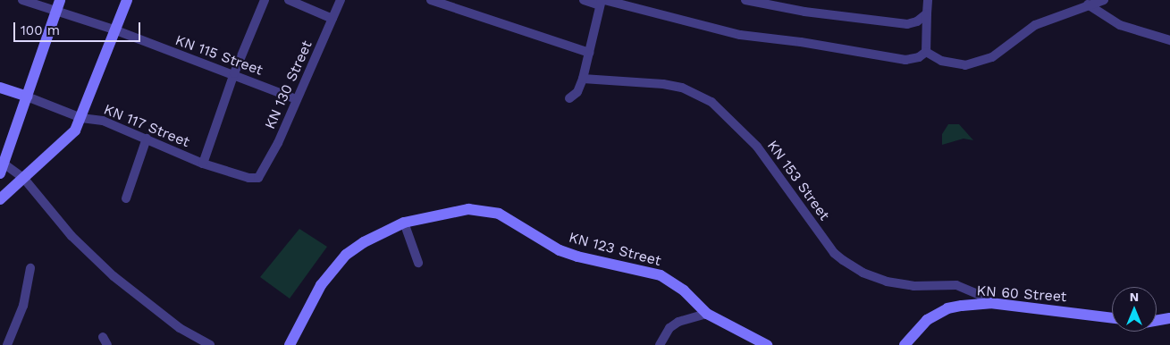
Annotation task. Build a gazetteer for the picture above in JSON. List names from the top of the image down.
{
  "streets": {
    "main road": ["KN 123 Street", "KN 60 Street"],
    "street": [
      "KN 115 Street",
      "KN 130 Street",
      "KN 117 Street",
      "KN 153 Street"
    ]
  },
  "crossings": [
    ["KN 115 Street", "KN 130 Street"],
    ["KN 130 Street", "KN 117 Street"],
    ["KN 153 Street", "KN 60 Street"]
  ],
  "scale_bar": "100 m",
  "north": "top"
}
